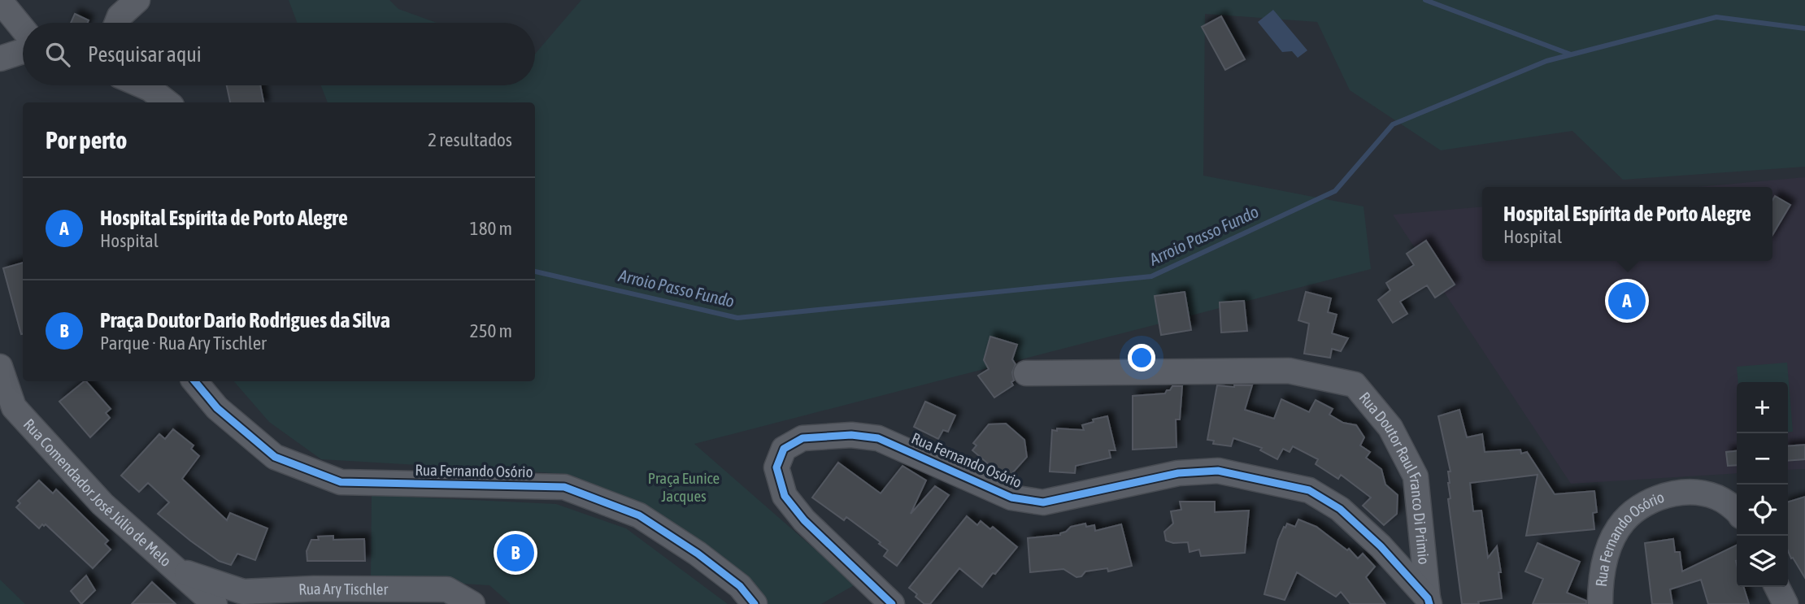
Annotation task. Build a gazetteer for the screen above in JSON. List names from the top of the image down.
{
  "streets": {
    "street": [
      "Rua Fernando Osório",
      "Rua Doutor Raul Franco Di Primio",
      "Rua Comendador José Júlio de Melo",
      "Rua Ary Tischler"
    ]
  },
  "crossings": [
    ["Rua Fernando Osório", "Rua Doutor Raul Franco Di Primio"],
    ["Rua Comendador José Júlio de Melo", "Rua Ary Tischler"]
  ],
  "water": ["Arroio Passo Fundo"],
  "parks": ["Praça Eunice Jacques"],
  "page": {
    "search": "Pesquisar aqui",
    "heading": ["Por perto", "2 resultados"],
    "list": [
      {
        "mark": "A",
        "name": "Hospital Espírita de Porto Alegre",
        "note": "Hospital",
        "value": "180 m"
      },
      {
        "mark": "B",
        "name": "Praça Doutor Dario Rodrigues da Silva",
        "note": "Parque · Rua Ary Tischler",
        "value": "250 m"
      }
    ],
    "popup": ["Hospital Espírita de Porto Alegre", "Hospital"],
    "pins": ["A", "B"],
    "map_buttons": ["+", "−"]
  }
}
